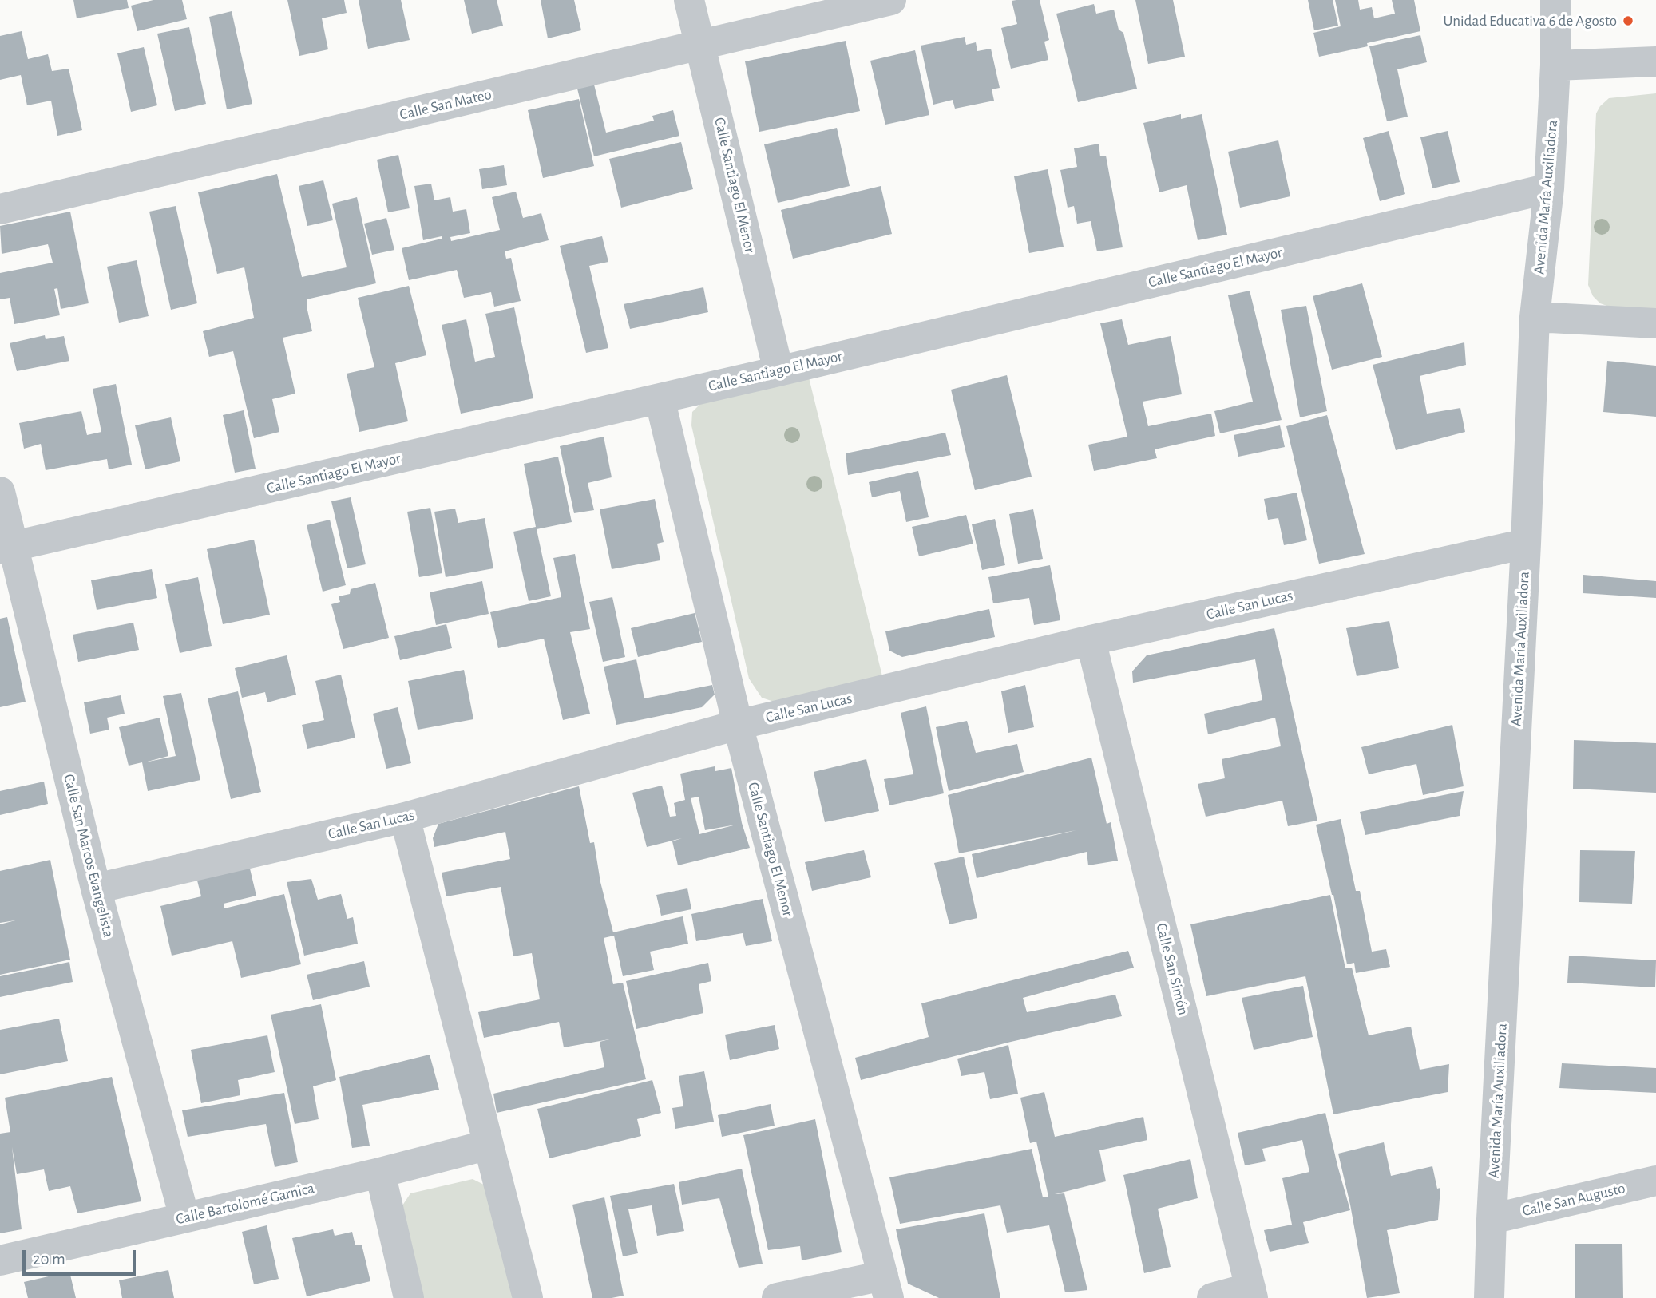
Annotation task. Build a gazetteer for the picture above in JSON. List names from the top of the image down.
{
  "streets": {
    "street": [
      "Calle San Mateo",
      "Calle Santiago El Menor",
      "Avenida María Auxiliadora",
      "Calle Santiago El Mayor",
      "Calle San Lucas",
      "Calle San Marcos Evangelista",
      "Calle San Simón",
      "Calle San Augusto",
      "Calle Bartolomé Garnica"
    ]
  },
  "crossings": [
    ["Calle San Mateo", "Calle Santiago El Menor"],
    ["Calle Santiago El Menor", "Calle Santiago El Mayor"],
    ["Calle Santiago El Menor", "Calle San Lucas"],
    ["Avenida María Auxiliadora", "Calle Santiago El Mayor"],
    ["Avenida María Auxiliadora", "Calle San Lucas"],
    ["Avenida María Auxiliadora", "Calle San Augusto"],
    ["Calle Santiago El Mayor", "Calle San Marcos Evangelista"],
    ["Calle San Lucas", "Calle San Marcos Evangelista"],
    ["Calle San Lucas", "Calle San Simón"],
    ["Calle San Marcos Evangelista", "Calle Bartolomé Garnica"]
  ],
  "places": ["Unidad Educativa 6 de Agosto"],
  "scale_bar": "20 m"
}
